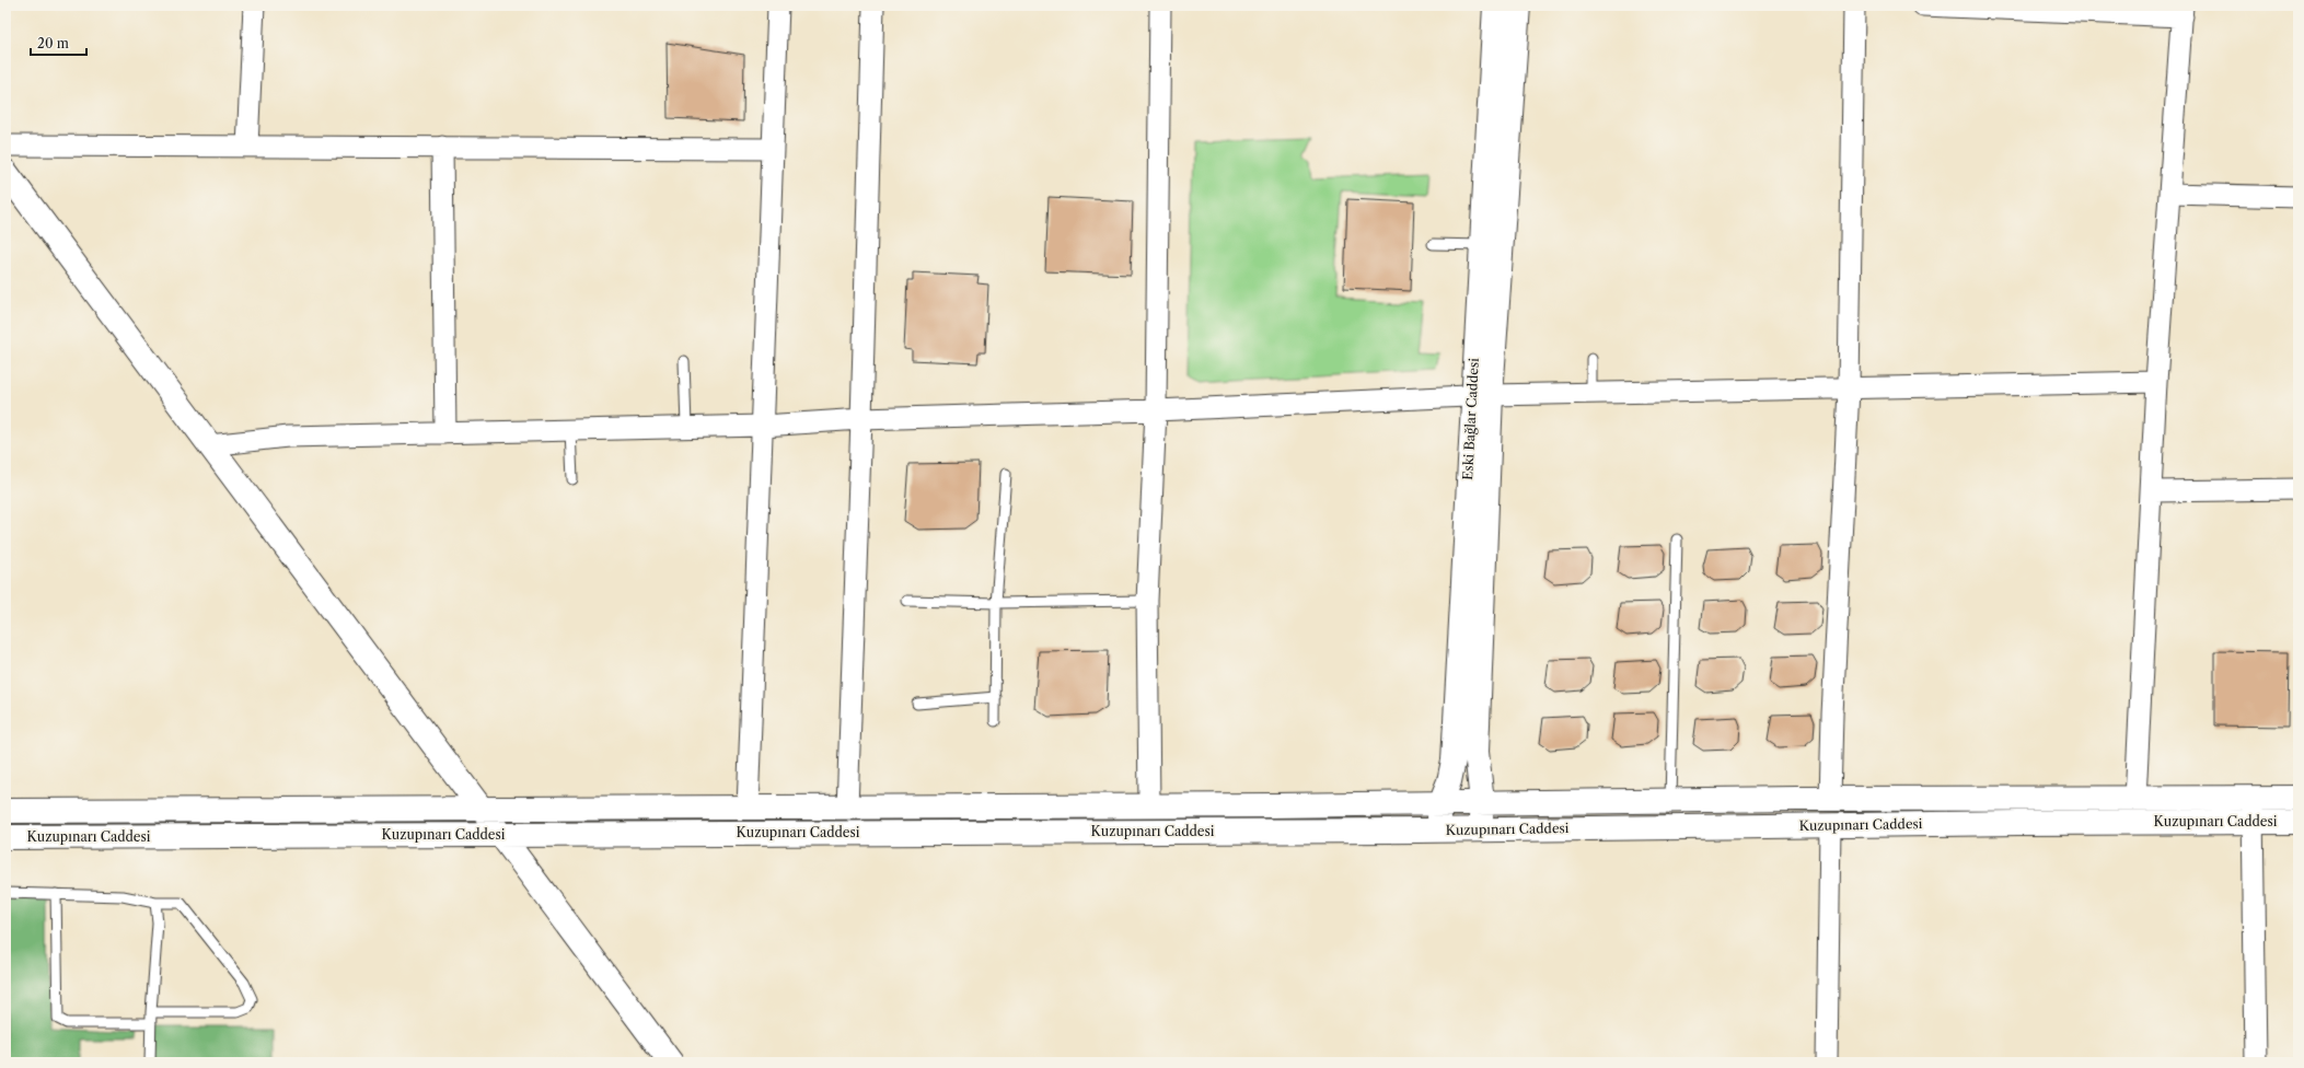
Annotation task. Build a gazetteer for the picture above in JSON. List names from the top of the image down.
{
  "streets": {
    "street": ["Eski Bağlar Caddesi", "Kuzupınarı Caddesi"]
  },
  "crossings": [
    ["Eski Bağlar Caddesi", "Kuzupınarı Caddesi"]
  ],
  "scale_bar": "20 m"
}
